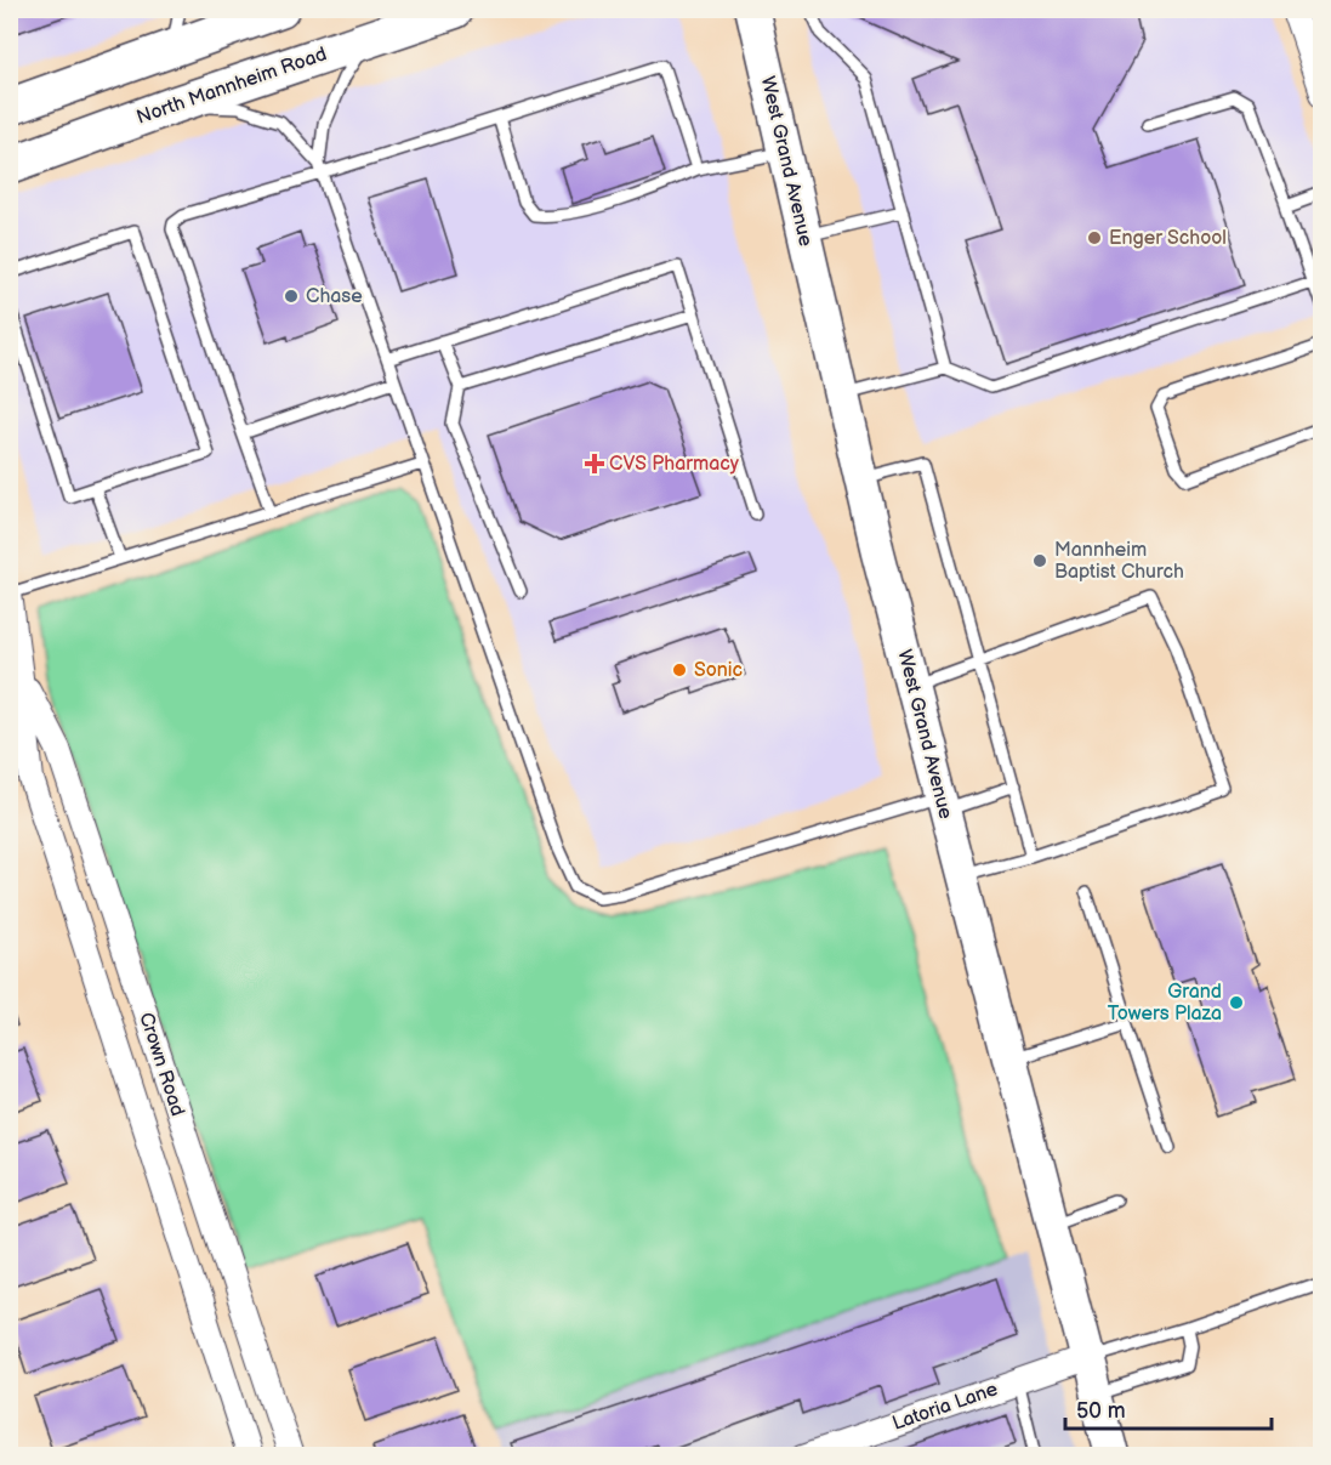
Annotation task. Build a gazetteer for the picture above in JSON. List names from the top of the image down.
{
  "streets": {
    "main road": ["North Mannheim Road", "West Grand Avenue"],
    "street": ["Crown Road", "Latoria Lane"]
  },
  "crossings": [
    ["West Grand Avenue", "Latoria Lane"]
  ],
  "places": {
    "other": [
      "Enger School",
      "Chase",
      "Mannheim Baptist Church",
      "Sonic",
      "Grand Towers Plaza"
    ],
    "health": ["CVS Pharmacy"]
  },
  "scale_bar": "50 m"
}
